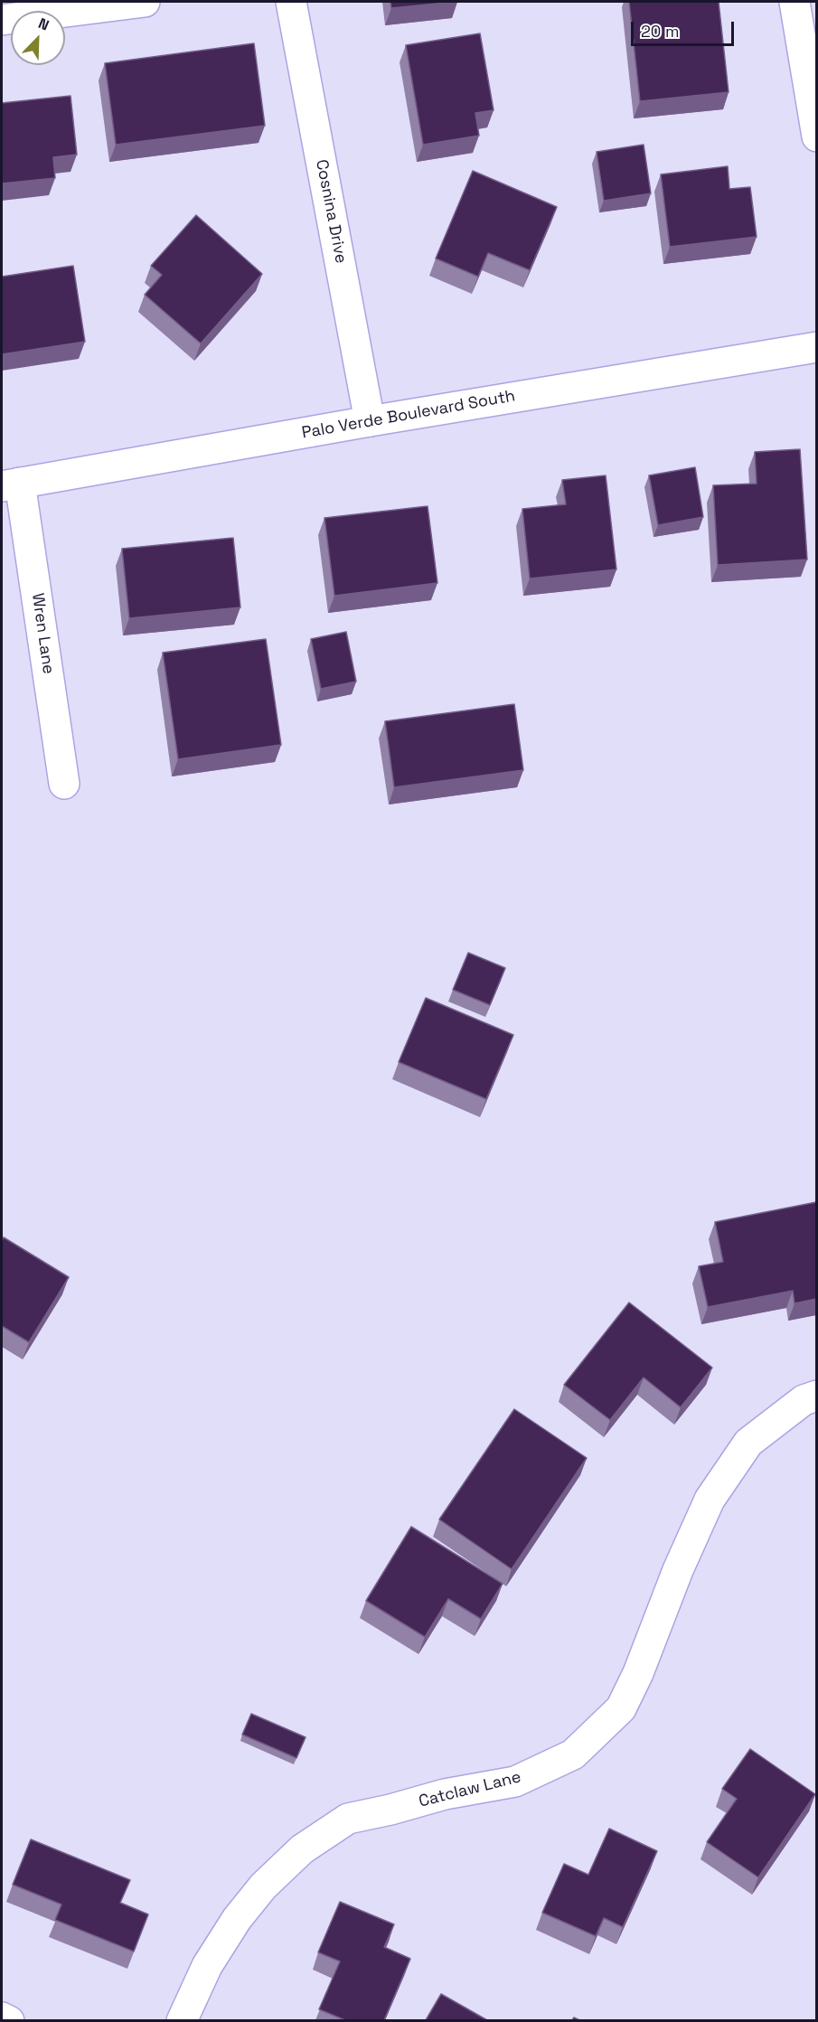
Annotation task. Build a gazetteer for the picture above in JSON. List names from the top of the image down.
{
  "streets": {
    "street": [
      "Cosnina Drive",
      "Palo Verde Boulevard South",
      "Wren Lane",
      "Catclaw Lane"
    ]
  },
  "crossings": [
    ["Cosnina Drive", "Palo Verde Boulevard South"],
    ["Palo Verde Boulevard South", "Wren Lane"]
  ],
  "scale_bar": "20 m",
  "north": "top right"
}
